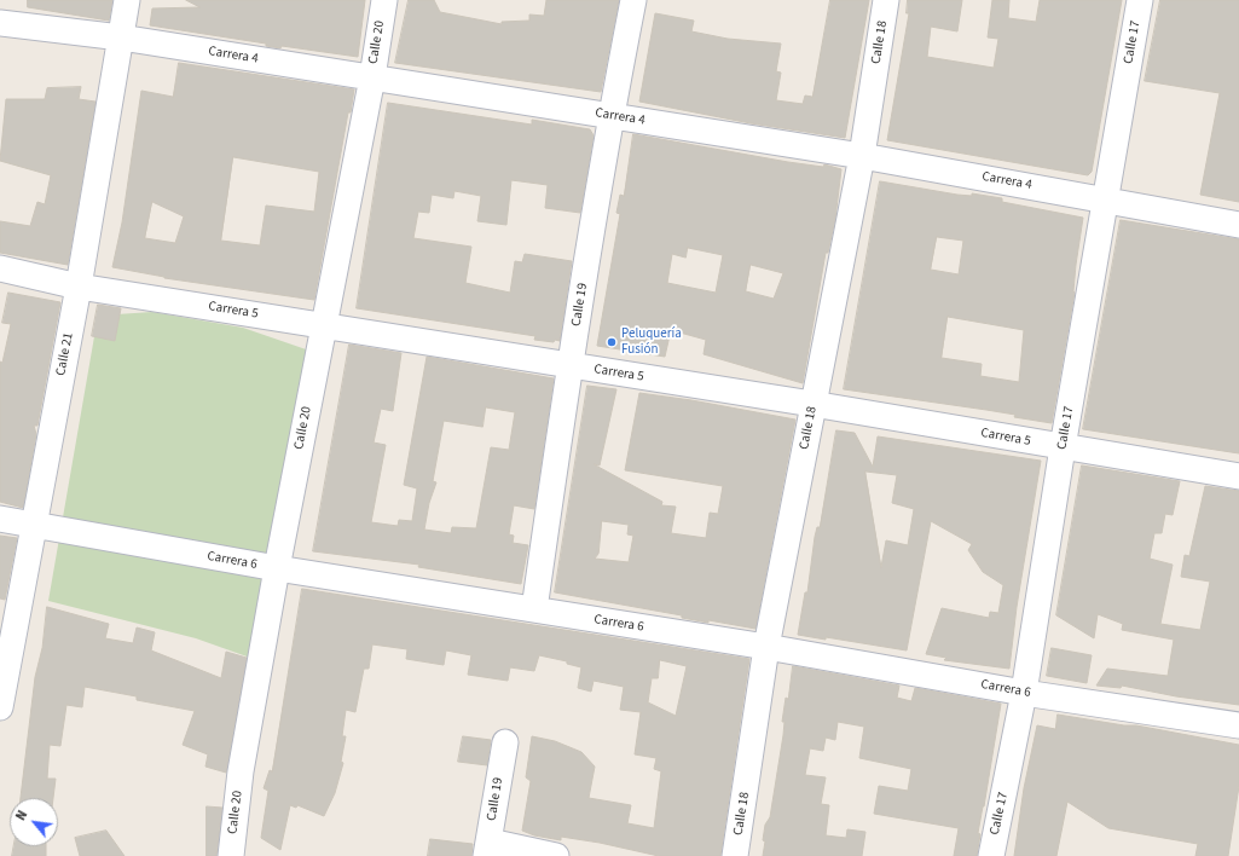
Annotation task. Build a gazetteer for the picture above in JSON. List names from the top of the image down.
{
  "streets": {
    "street": [
      "Calle 20",
      "Calle 18",
      "Calle 17",
      "Carrera 4",
      "Calle 19",
      "Carrera 5",
      "Calle 21",
      "Carrera 6"
    ]
  },
  "crossings": [
    ["Calle 20", "Carrera 4"],
    ["Calle 20", "Carrera 5"],
    ["Calle 20", "Carrera 6"],
    ["Calle 18", "Carrera 4"],
    ["Calle 18", "Carrera 5"],
    ["Calle 18", "Carrera 6"],
    ["Calle 17", "Carrera 4"],
    ["Calle 17", "Carrera 5"],
    ["Calle 17", "Carrera 6"],
    ["Carrera 4", "Calle 19"],
    ["Carrera 4", "Calle 21"],
    ["Calle 19", "Carrera 5"],
    ["Calle 19", "Carrera 6"],
    ["Carrera 5", "Calle 21"],
    ["Calle 21", "Carrera 6"]
  ],
  "places": ["Peluquería Fusión"],
  "north": "top left"
}
